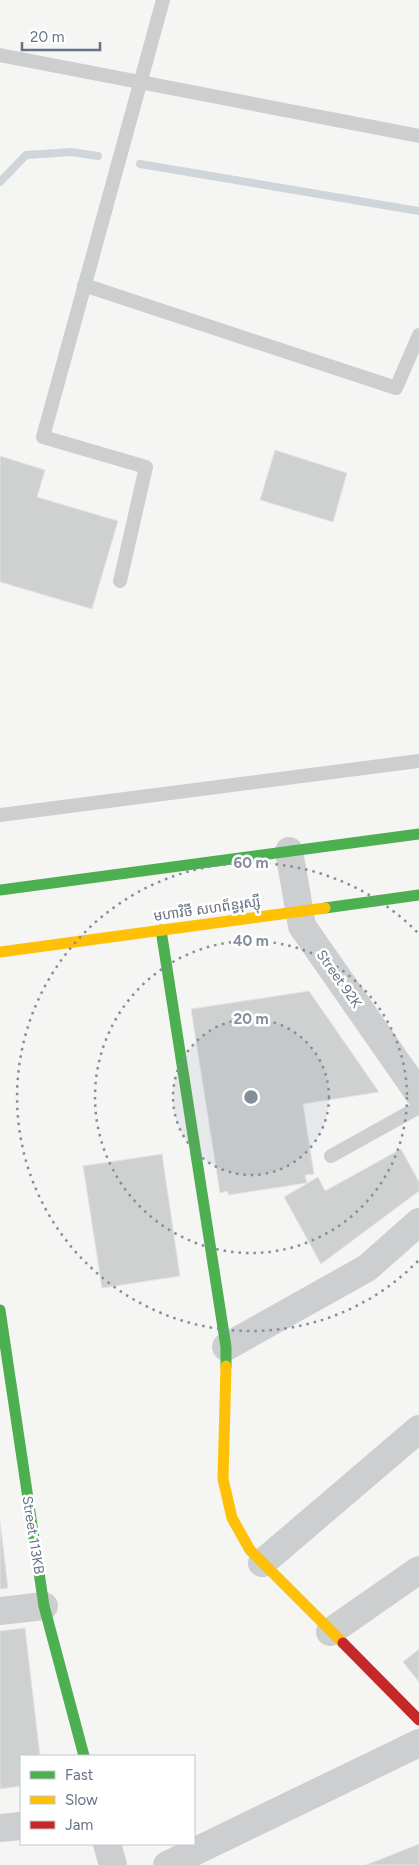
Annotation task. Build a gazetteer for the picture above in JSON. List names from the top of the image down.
{
  "streets": {
    "main road": ["មហាវិថី សហព័ន្ធរុស្ស៊ី", "Street 113KB"],
    "street": ["Street 92K"]
  },
  "crossings": [
    ["មហាវិថី សហព័ន្ធរុស្ស៊ី", "Street 92K"]
  ],
  "legend": ["Fast", "Slow", "Jam"],
  "scale_bar": "20 m",
  "rings": ["60 m", "40 m", "20 m"]
}
